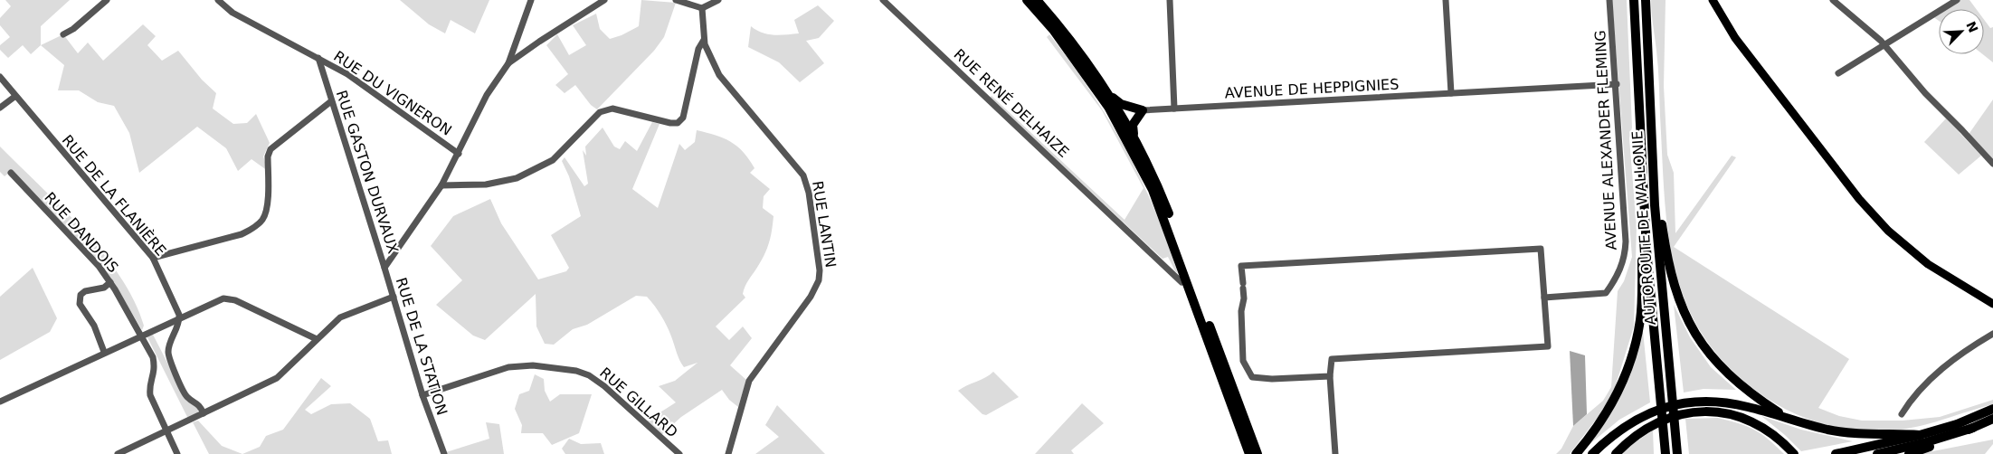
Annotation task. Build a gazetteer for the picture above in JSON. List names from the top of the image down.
{
  "streets": {
    "highway": ["AUTOROUTE DE WALLONIE"],
    "street": [
      "AVENUE DE HEPPIGNIES",
      "RUE DU VIGNERON",
      "RUE RENÉ DELHAIZE",
      "AVENUE ALEXANDER FLEMING",
      "RUE GASTON DURVAUX",
      "RUE DE LA FLANIÈRE",
      "RUE LANTIN",
      "RUE DANDOIS",
      "RUE DE LA STATION",
      "RUE GILLARD"
    ]
  },
  "crossings": [
    ["AVENUE DE HEPPIGNIES", "AVENUE ALEXANDER FLEMING"],
    ["RUE DU VIGNERON", "RUE GASTON DURVAUX"],
    ["RUE DU VIGNERON", "RUE DE LA STATION"],
    ["RUE GASTON DURVAUX", "RUE DE LA STATION"],
    ["RUE DE LA STATION", "RUE GILLARD"]
  ],
  "north": "top right"
}
